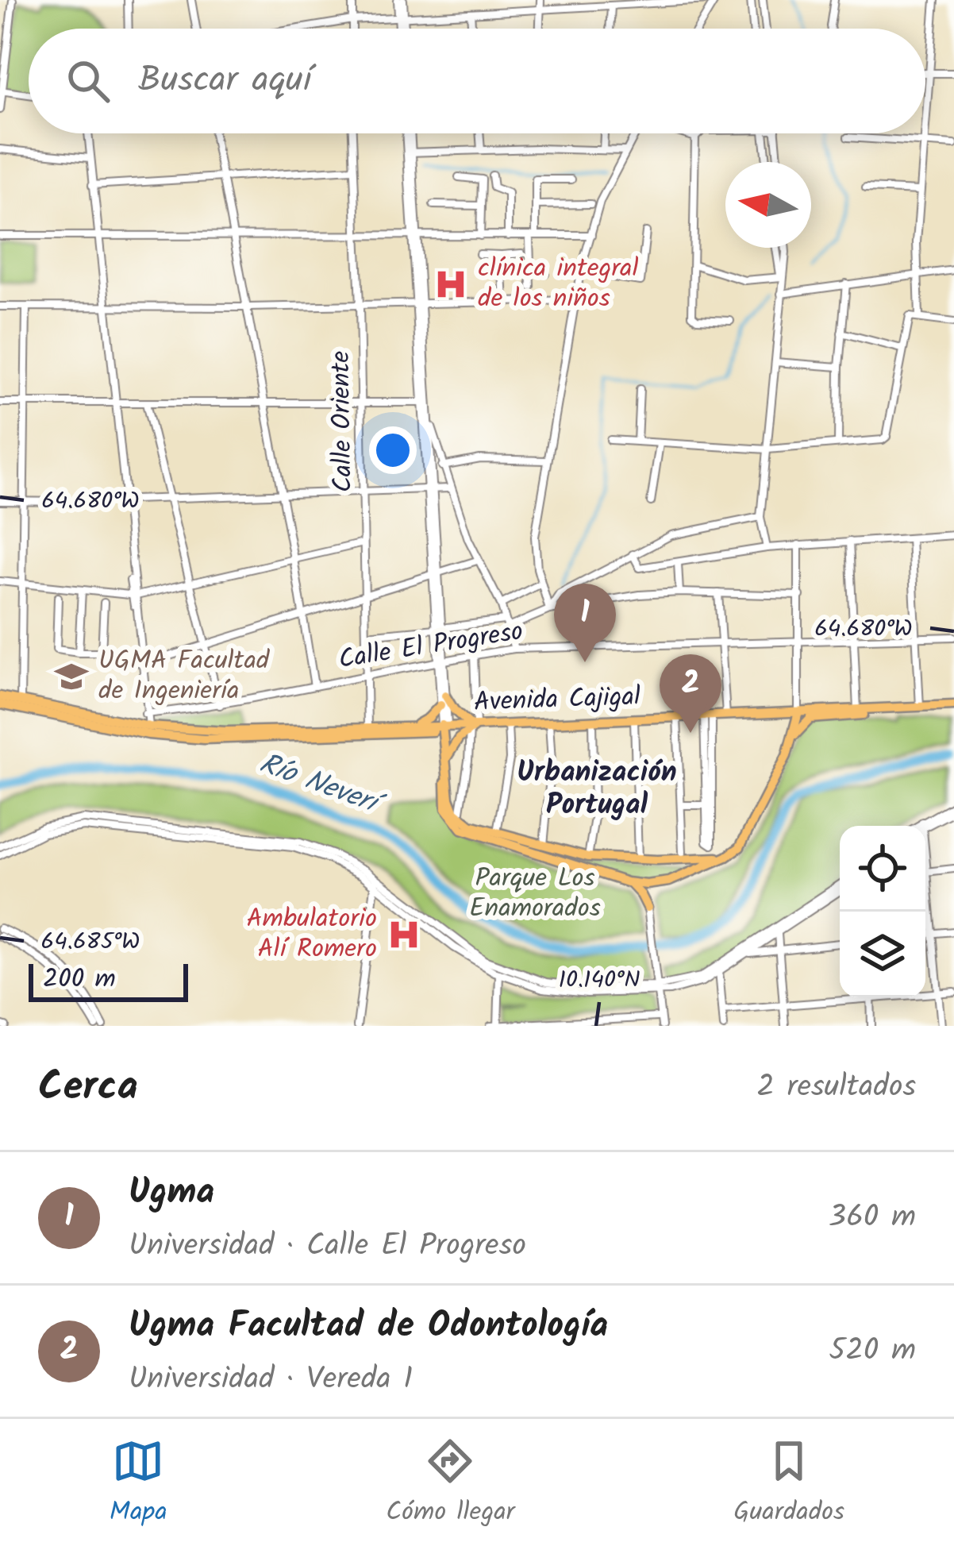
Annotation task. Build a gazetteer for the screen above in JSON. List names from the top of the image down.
{
  "streets": {
    "main road": ["Avenida Cajigal"],
    "street": ["Calle Oriente", "Calle El Progreso"]
  },
  "crossings": [
    ["Calle Oriente", "Calle El Progreso"]
  ],
  "districts": ["Urbanización Portugal"],
  "water": ["Río Neverí"],
  "parks": ["Parque Los Enamorados"],
  "places": {
    "hospital": ["clínica integral de los niños", "Ambulatorio Alí Romero"],
    "school or university": ["UGMA Facultad de Ingeniería"]
  },
  "scale_bar": "200 m",
  "north": "left",
  "page": {
    "search": "Buscar aquí",
    "pins": ["1", "2"],
    "scale": "200 m",
    "heading": ["Cerca", "2 resultados"],
    "list": [
      {
        "mark": "1",
        "name": "Ugma",
        "note": "Universidad · Calle El Progreso",
        "value": "360 m"
      },
      {
        "mark": "2",
        "name": "Ugma Facultad de Odontología",
        "note": "Universidad · Vereda 1",
        "value": "520 m"
      }
    ],
    "nav": ["Mapa", "Cómo llegar", "Guardados"]
  },
  "coordinates": ["64.680°W", "64.685°W", "10.140°N"]
}
